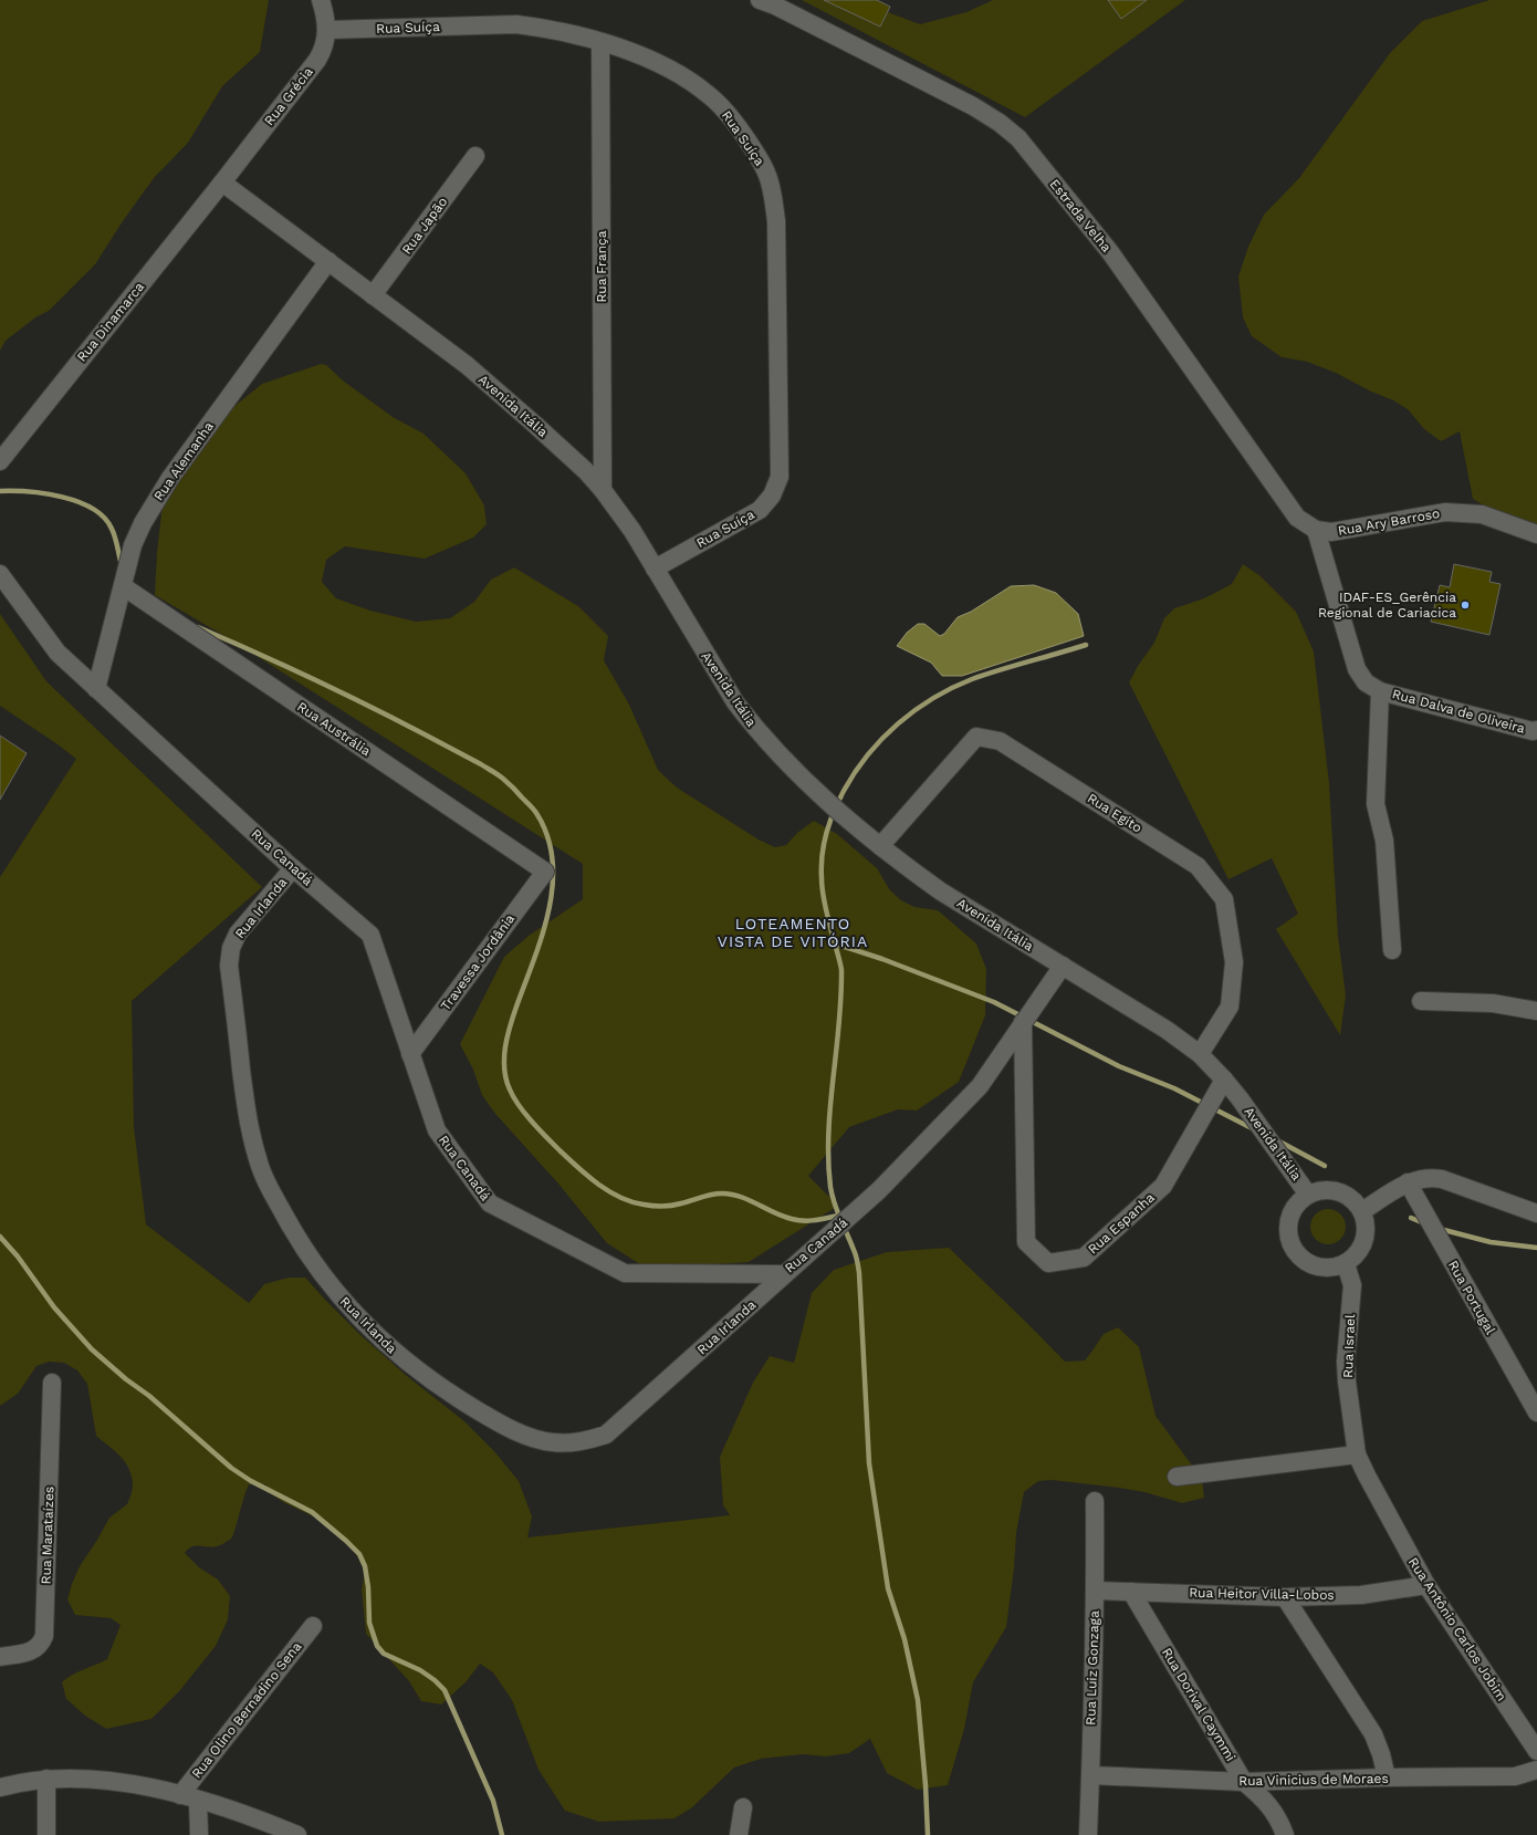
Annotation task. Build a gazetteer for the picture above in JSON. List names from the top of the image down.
{
  "streets": {
    "street": [
      "Rua Suíça",
      "Rua Grécia",
      "Estrada Velha",
      "Rua Japão",
      "Rua França",
      "Rua Dinamarca",
      "Avenida Itália",
      "Rua Alemanha",
      "Rua Ary Barroso",
      "Rua Dalva de Oliveira",
      "Rua Austrália",
      "Rua Egito",
      "Rua Canadá",
      "Rua Irlanda",
      "Travessa Jordânia",
      "Rua Espanha",
      "Rua Portugal",
      "Rua Israel",
      "Rua Marataízes",
      "Rua Heitor Villa-Lobos",
      "Rua Antônio Carlos Jobim",
      "Rua Luiz Gonzaga",
      "Rua Dorival Caymmi",
      "Rua Olino Bernadino Sena",
      "Rua Vinicius de Moraes"
    ]
  },
  "crossings": [
    ["Rua Suíça", "Rua Grécia"],
    ["Rua Suíça", "Rua França"],
    ["Rua Suíça", "Avenida Itália"],
    ["Rua Grécia", "Rua Dinamarca"],
    ["Rua Grécia", "Avenida Itália"],
    ["Estrada Velha", "Rua Ary Barroso"],
    ["Rua Japão", "Avenida Itália"],
    ["Rua França", "Avenida Itália"],
    ["Rua Dinamarca", "Avenida Itália"],
    ["Avenida Itália", "Rua Alemanha"],
    ["Avenida Itália", "Rua Egito"],
    ["Avenida Itália", "Rua Canadá"],
    ["Avenida Itália", "Rua Espanha"],
    ["Avenida Itália", "Rua Israel"],
    ["Rua Alemanha", "Rua Austrália"],
    ["Rua Alemanha", "Rua Canadá"],
    ["Rua Austrália", "Travessa Jordânia"],
    ["Rua Canadá", "Rua Irlanda"],
    ["Rua Canadá", "Travessa Jordânia"],
    ["Rua Canadá", "Rua Espanha"],
    ["Rua Israel", "Rua Antônio Carlos Jobim"],
    ["Rua Heitor Villa-Lobos", "Rua Antônio Carlos Jobim"],
    ["Rua Heitor Villa-Lobos", "Rua Luiz Gonzaga"],
    ["Rua Heitor Villa-Lobos", "Rua Dorival Caymmi"],
    ["Rua Luiz Gonzaga", "Rua Vinicius de Moraes"],
    ["Rua Dorival Caymmi", "Rua Vinicius de Moraes"]
  ],
  "districts": ["LOTEAMENTO VISTA DE VITÓRIA"],
  "places": ["IDAF-ES_Gerência Regional de Cariacica"]
}
